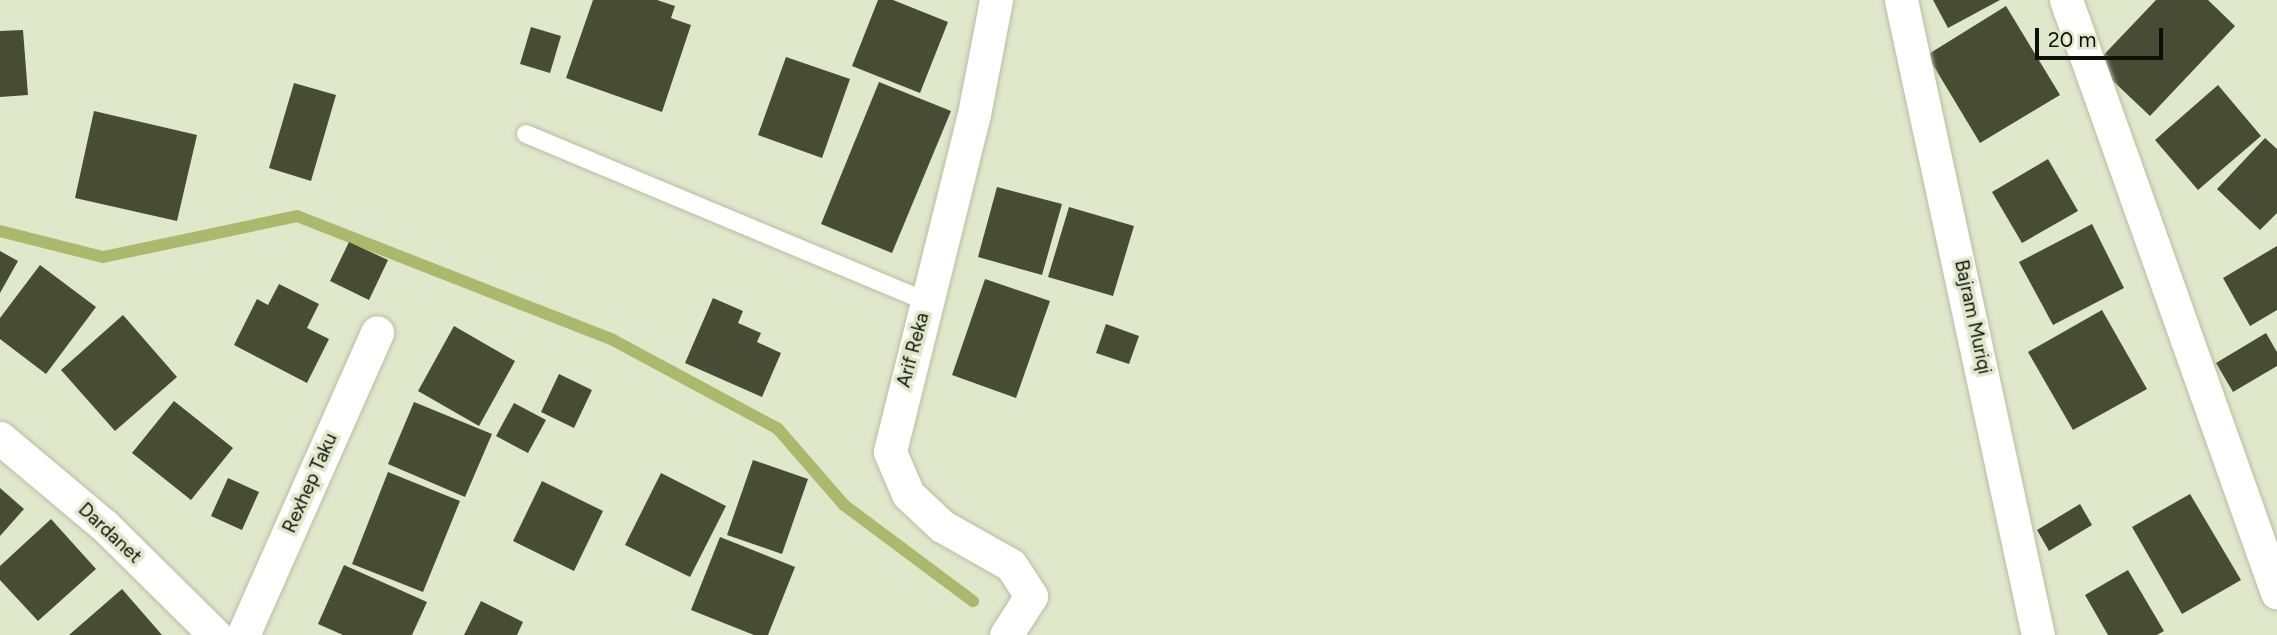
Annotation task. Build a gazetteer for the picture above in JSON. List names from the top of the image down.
{
  "streets": {
    "street": [
      "Bajram Muriqi",
      "Arif Reka",
      "Rexhep Taku",
      "Dardanet"
    ]
  },
  "scale_bar": "20 m"
}
